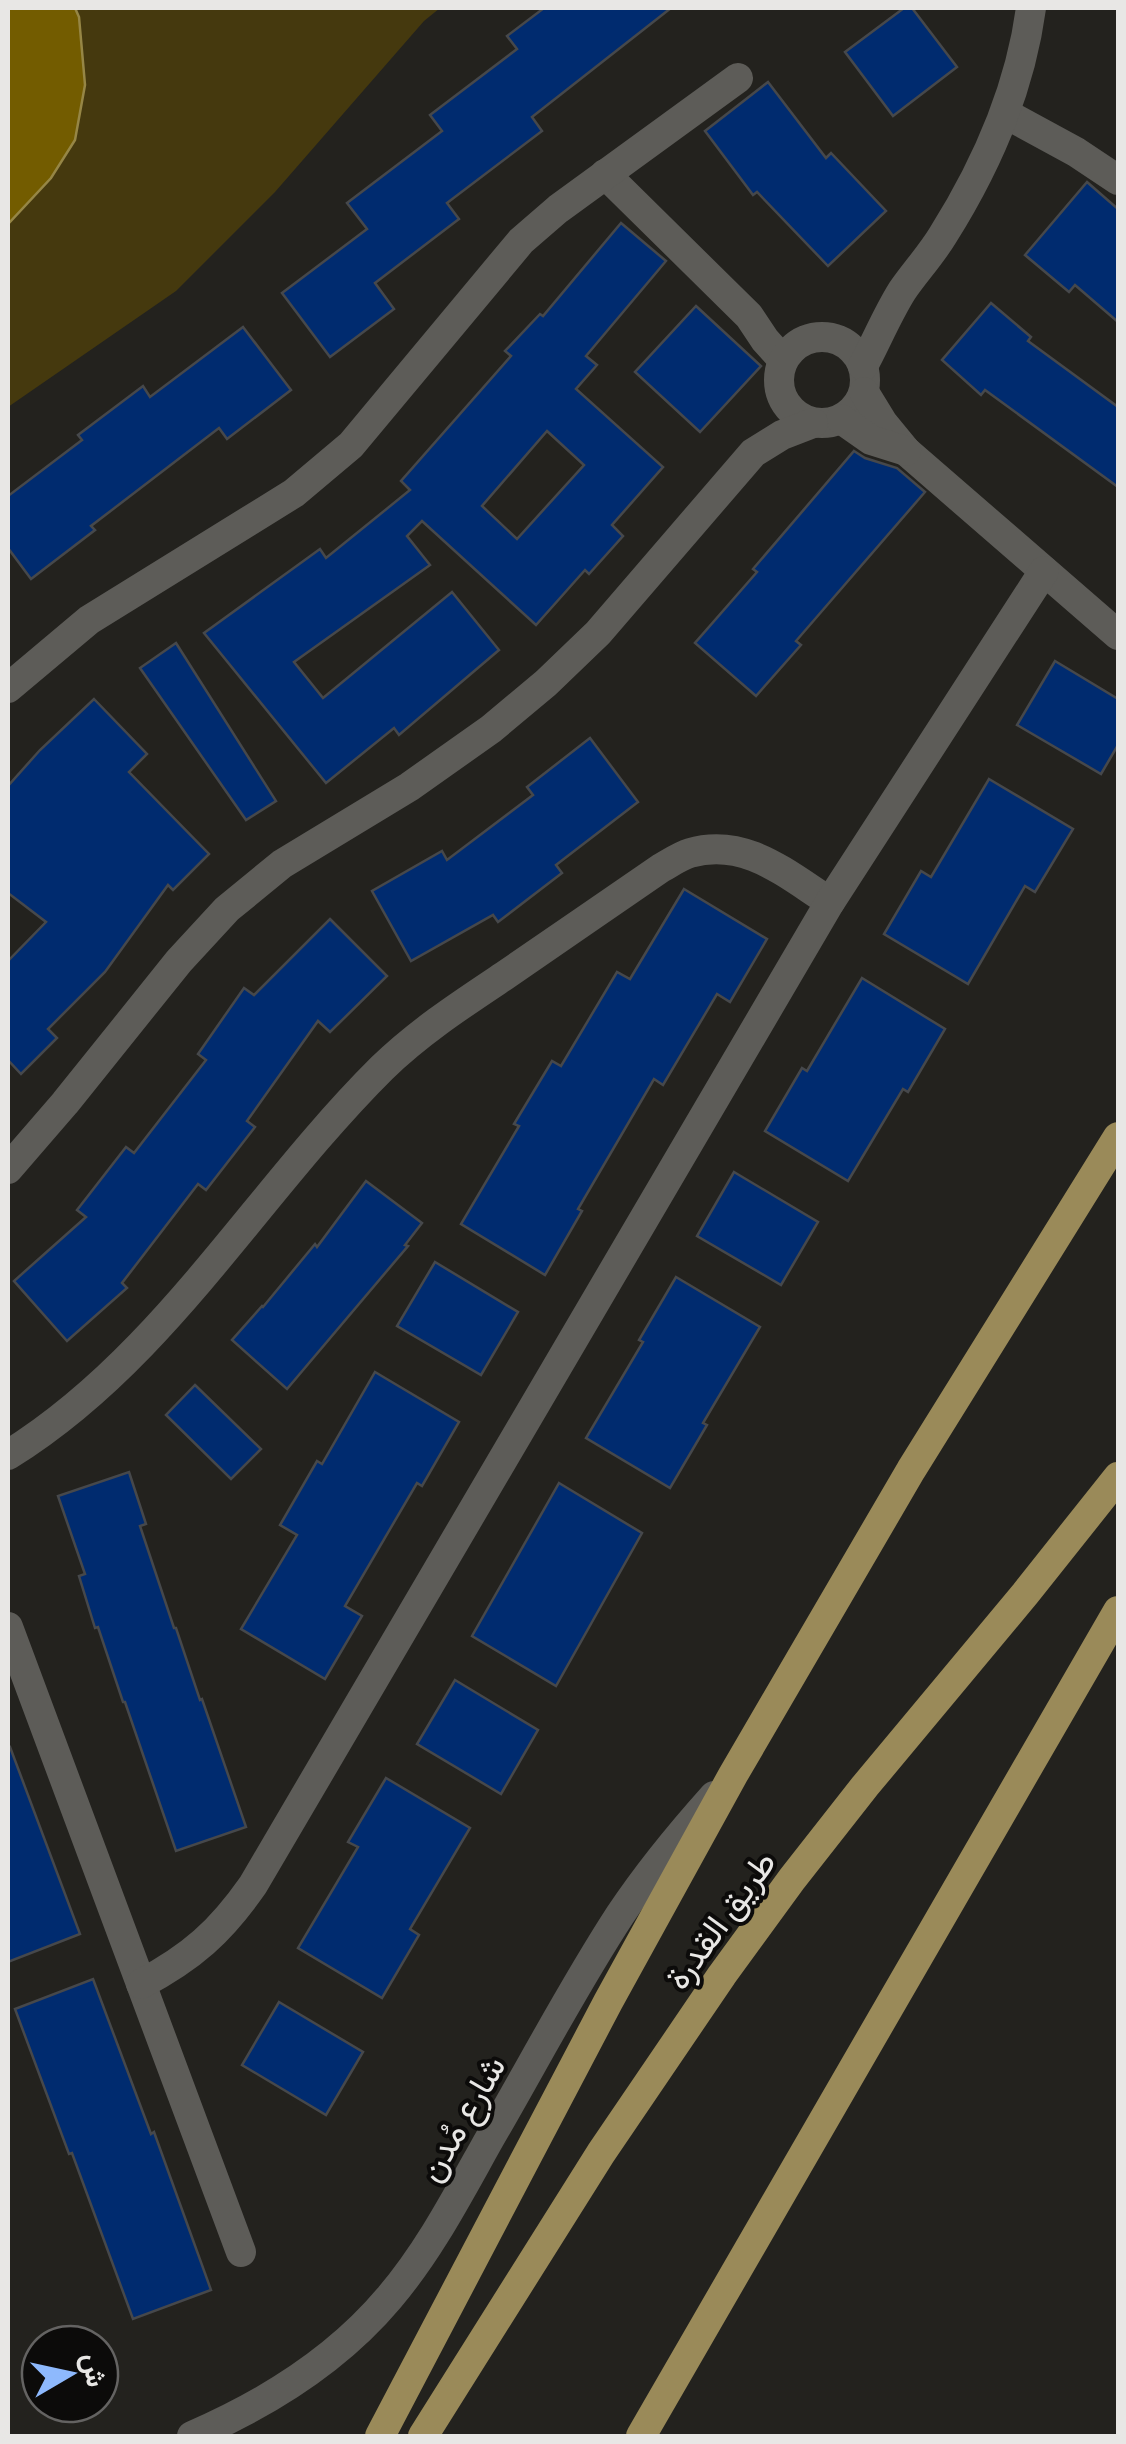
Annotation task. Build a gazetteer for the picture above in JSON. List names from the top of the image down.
{
  "streets": {
    "main road": ["طريق القدرة"],
    "street": ["شارع مُدن"]
  },
  "north": "right"
}
